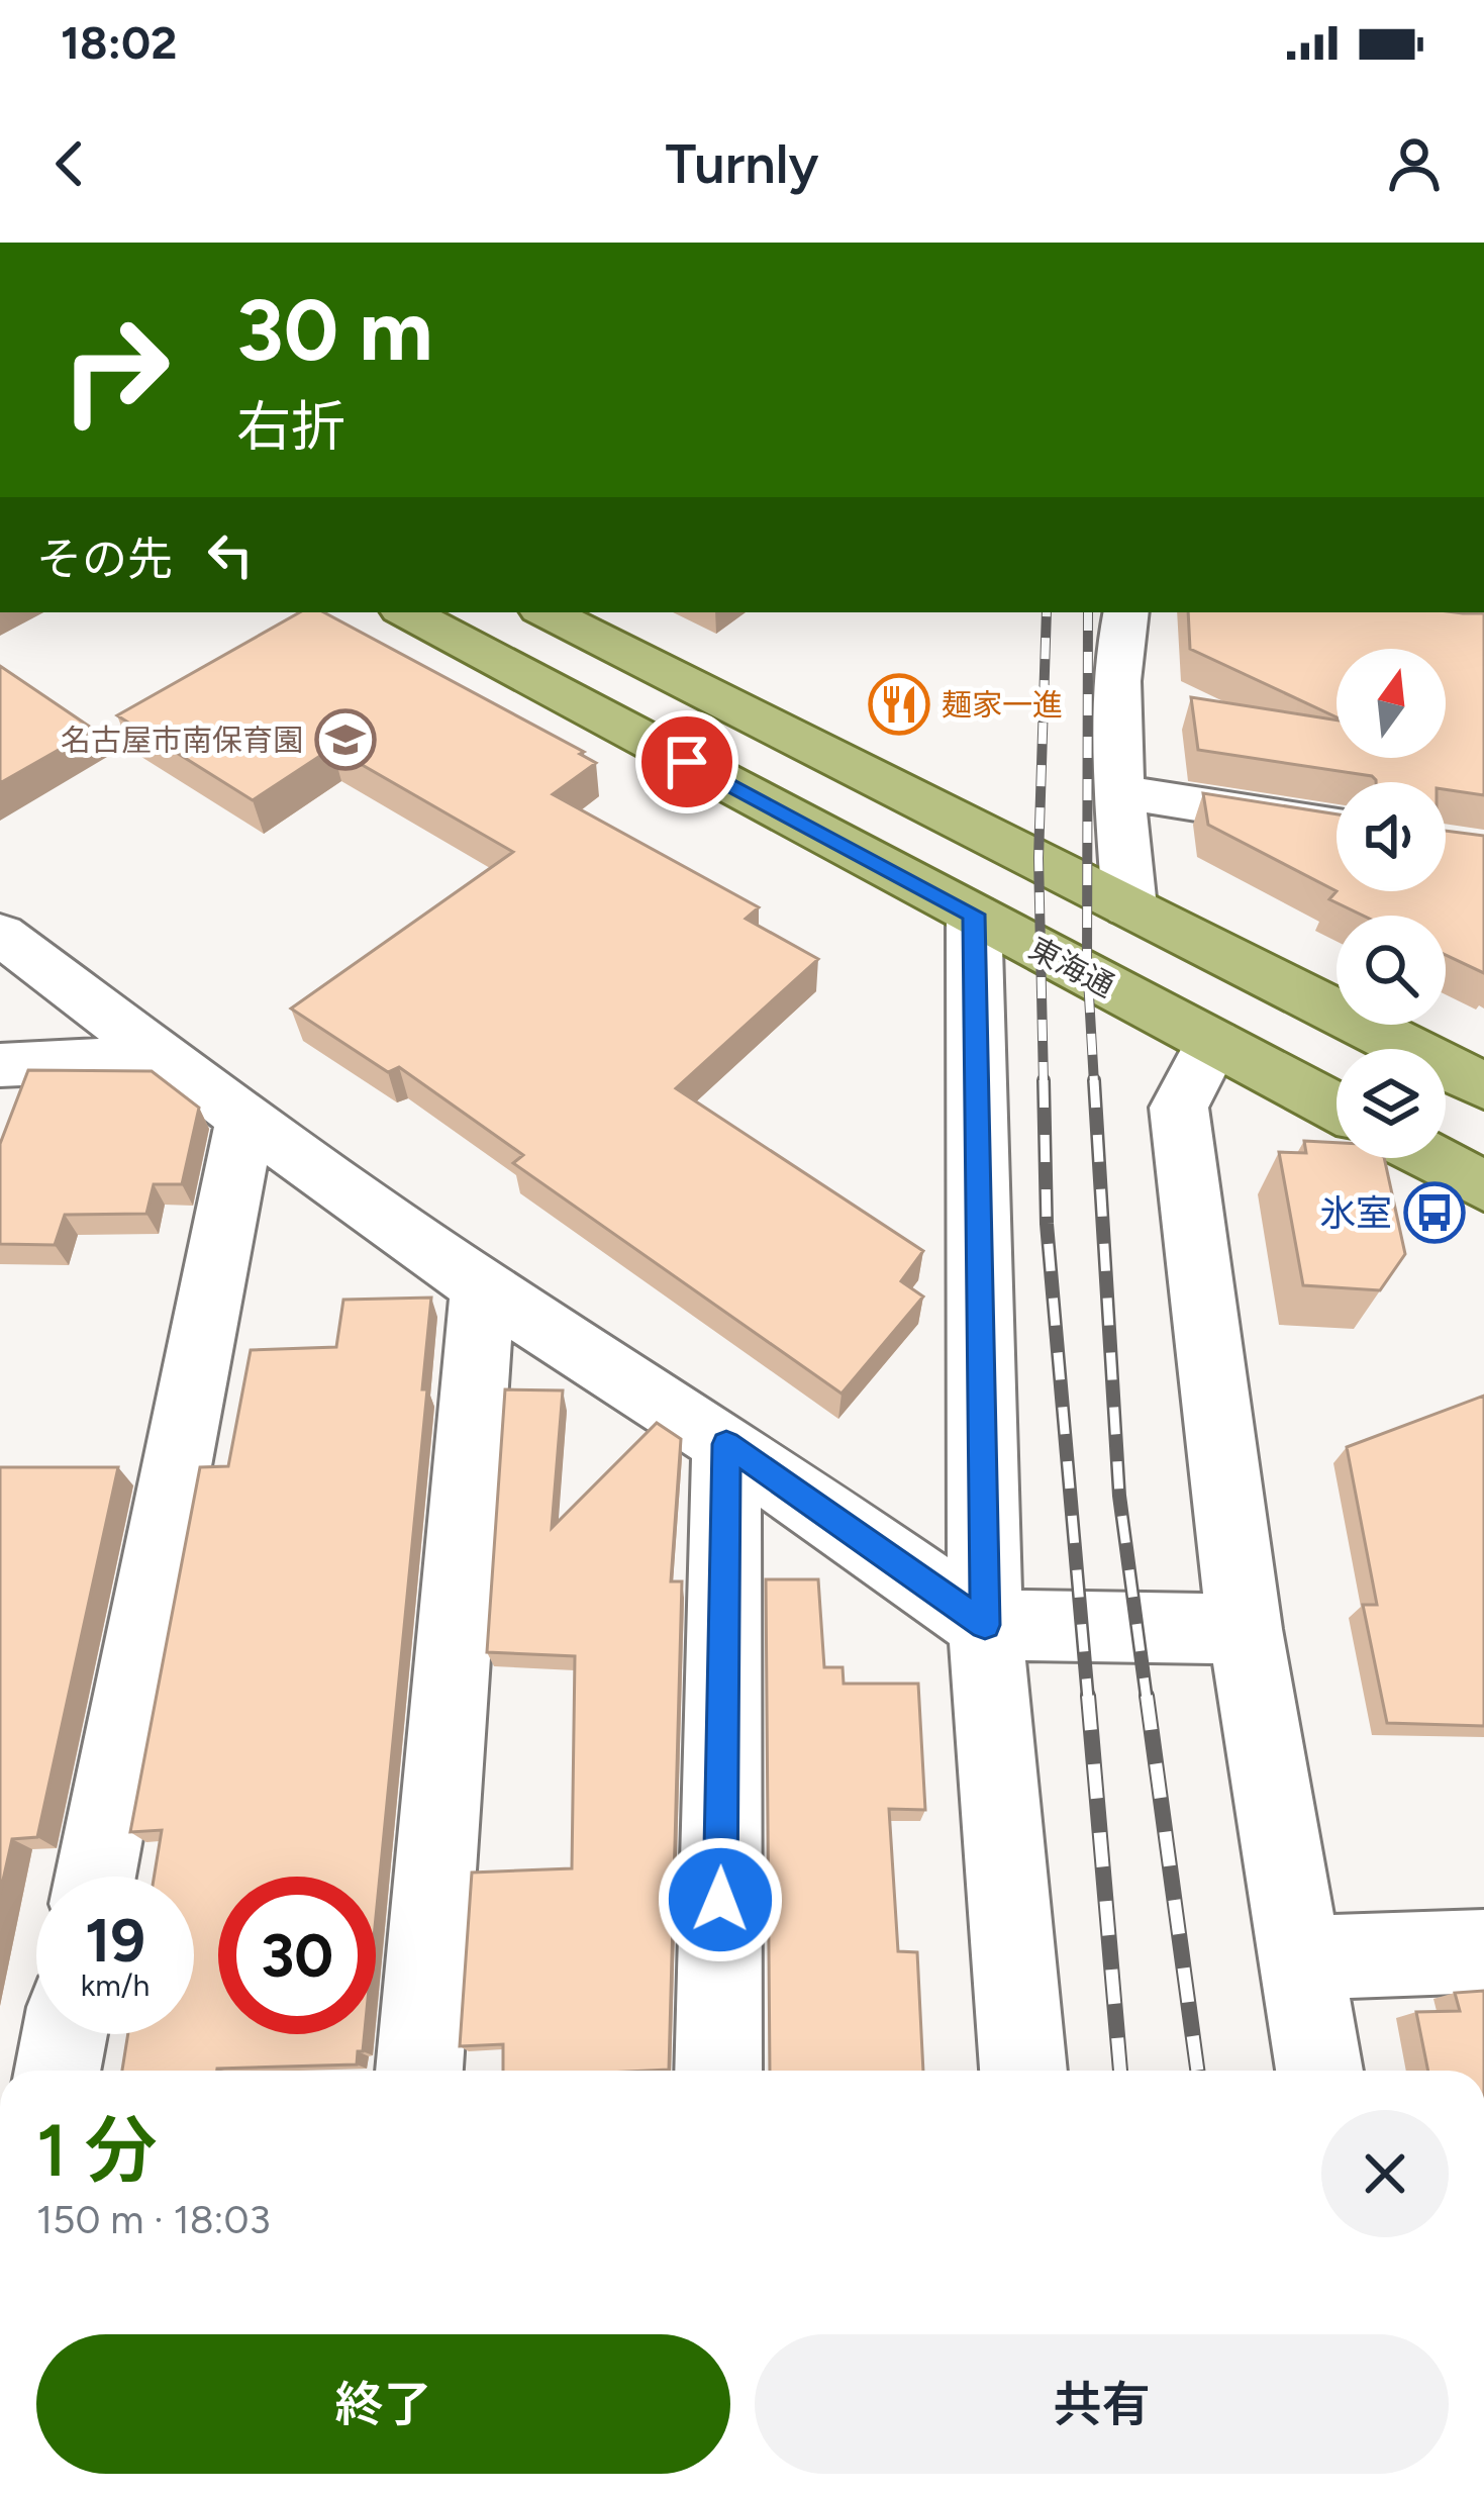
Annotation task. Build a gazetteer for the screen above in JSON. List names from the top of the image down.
{
  "streets": {
    "main road": ["東海通"]
  },
  "places": {
    "restaurant": ["麺家一進"],
    "school or university": ["名古屋市南保育園"],
    "bus stop": ["氷室"]
  },
  "north": "top",
  "page": {
    "status": "18:02",
    "header": "Turnly",
    "turn": ["30 m", "右折"],
    "then": "その先",
    "speed": "19 km/h",
    "limit": "30",
    "heading": ["1 分", "150 m · 18:03"],
    "buttons": ["終了", "共有"]
  }
}
